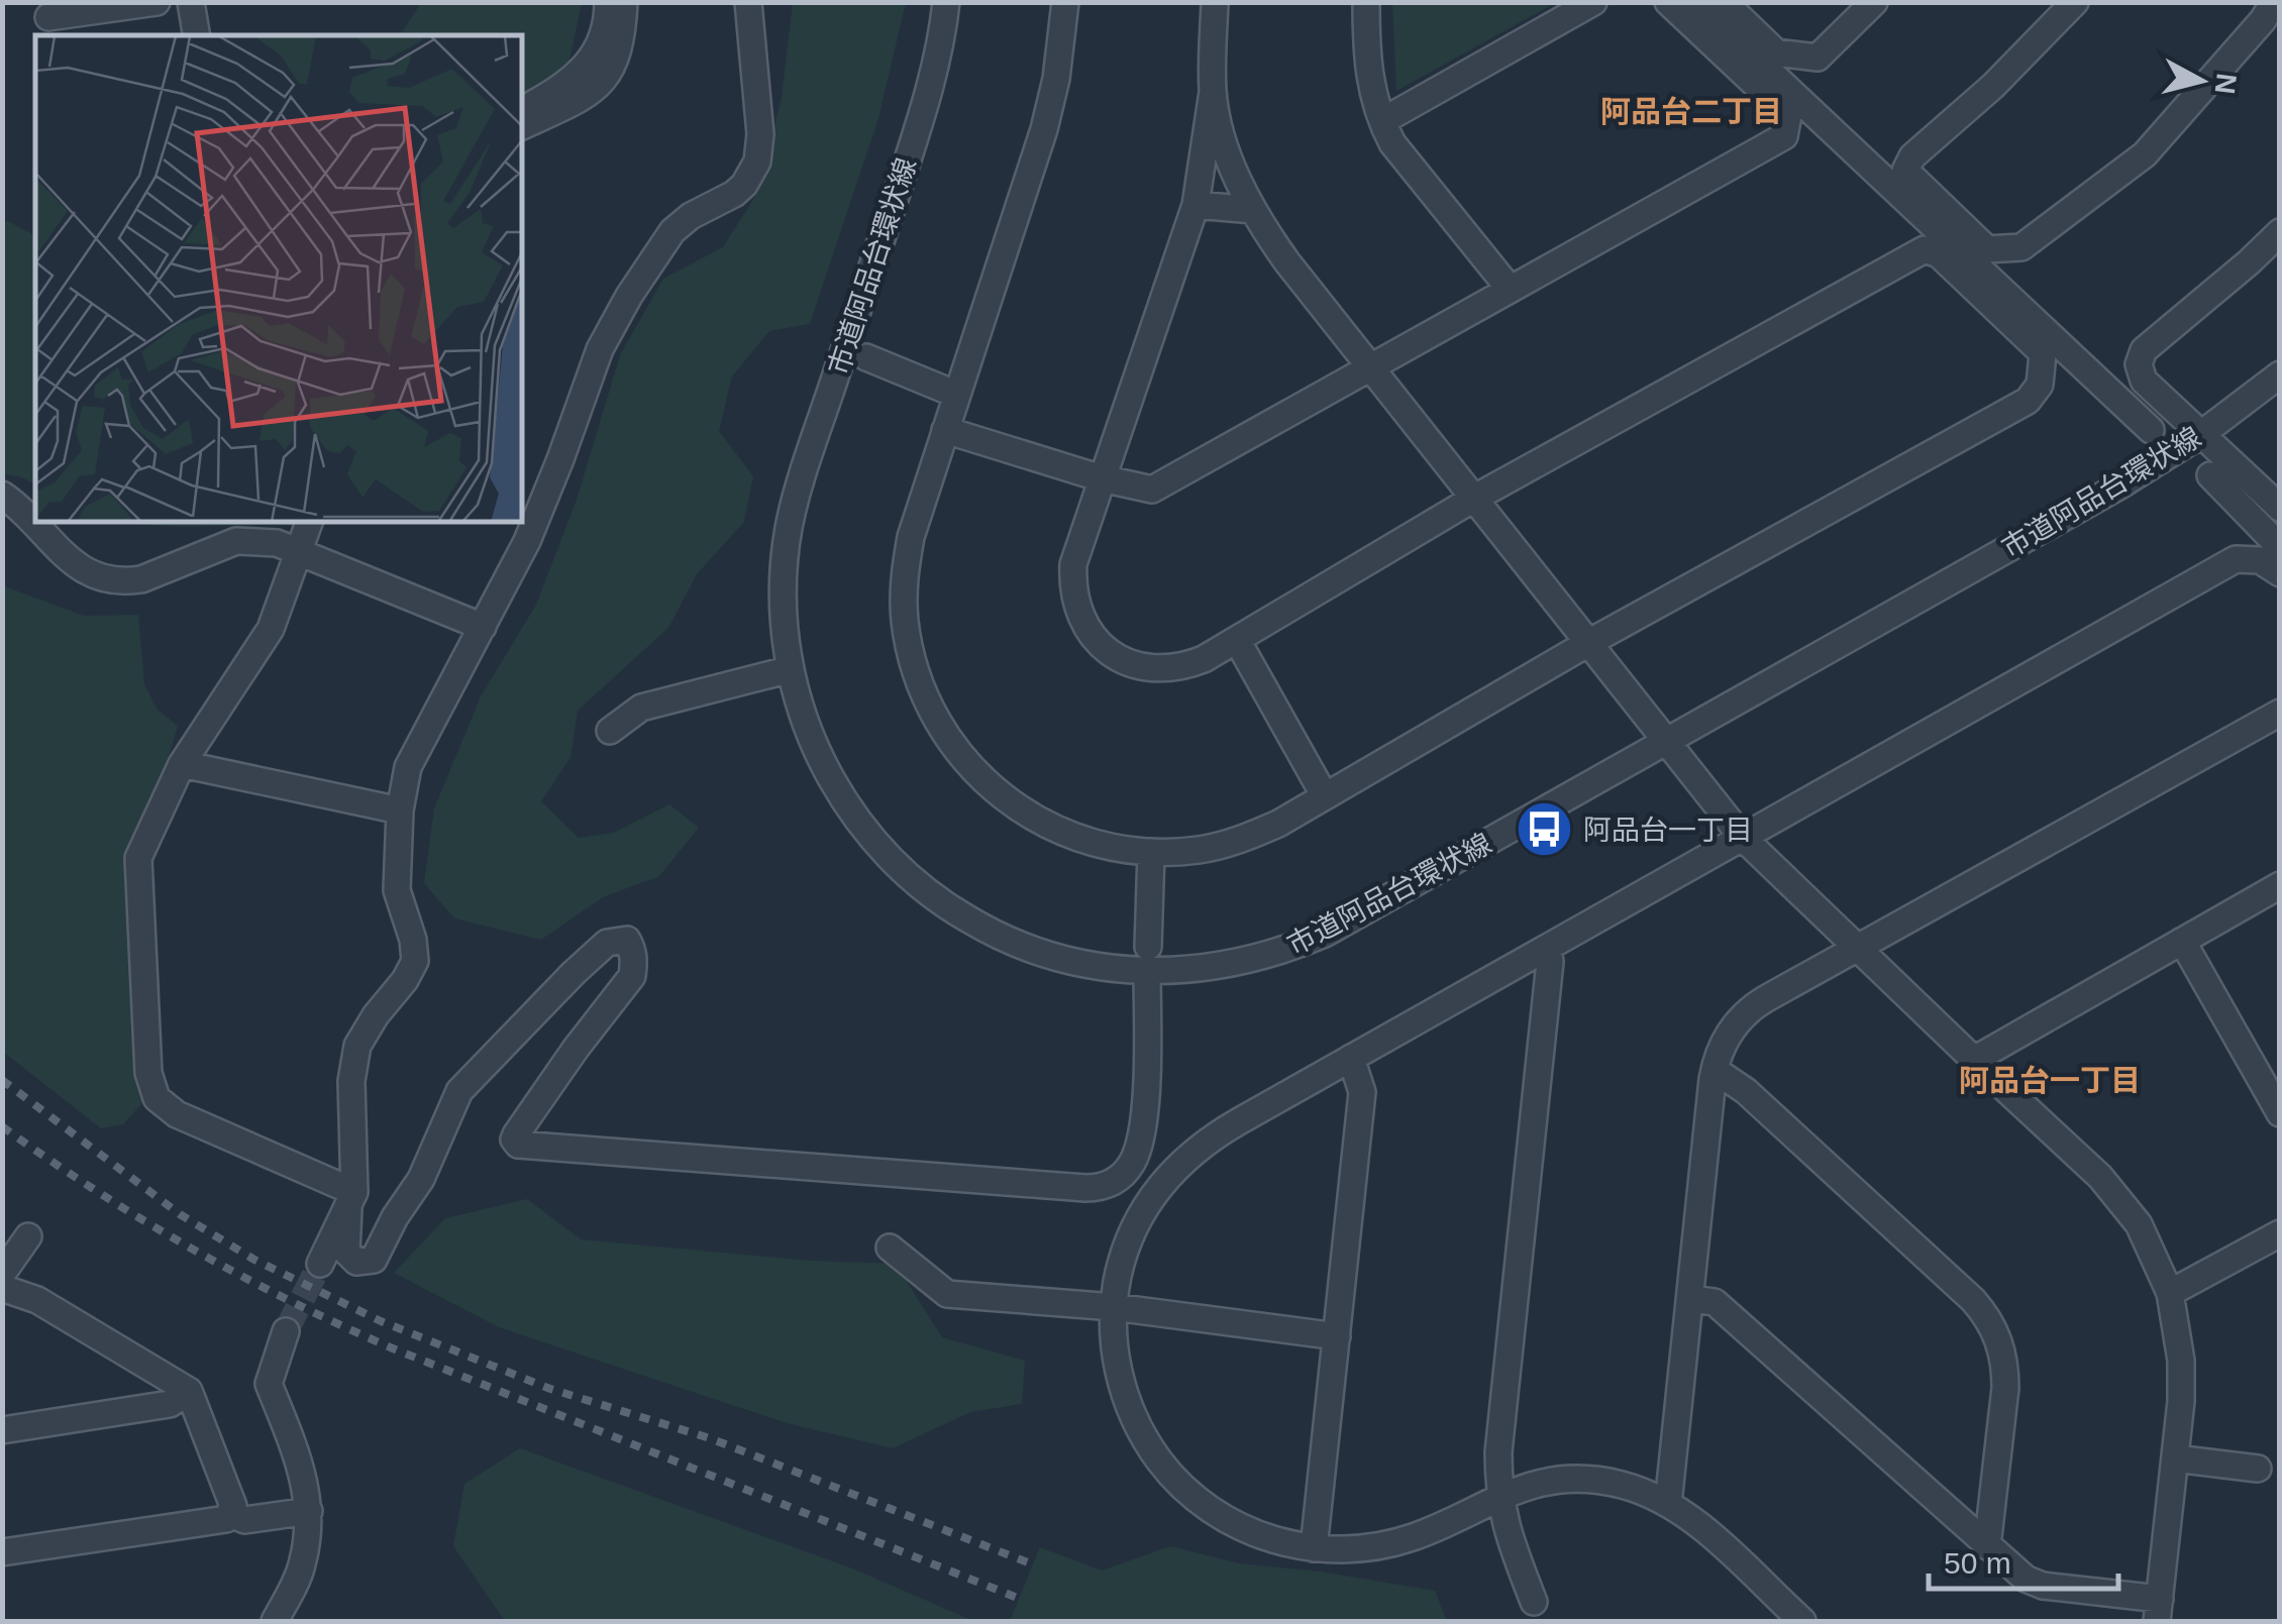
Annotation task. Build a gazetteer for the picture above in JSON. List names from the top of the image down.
{
  "streets": {
    "street": ["市道阿品台環状線"]
  },
  "districts": ["阿品台二丁目", "阿品台一丁目"],
  "places": {
    "bus stop": ["阿品台一丁目"]
  },
  "scale_bar": "50 m",
  "north": "right"
}
